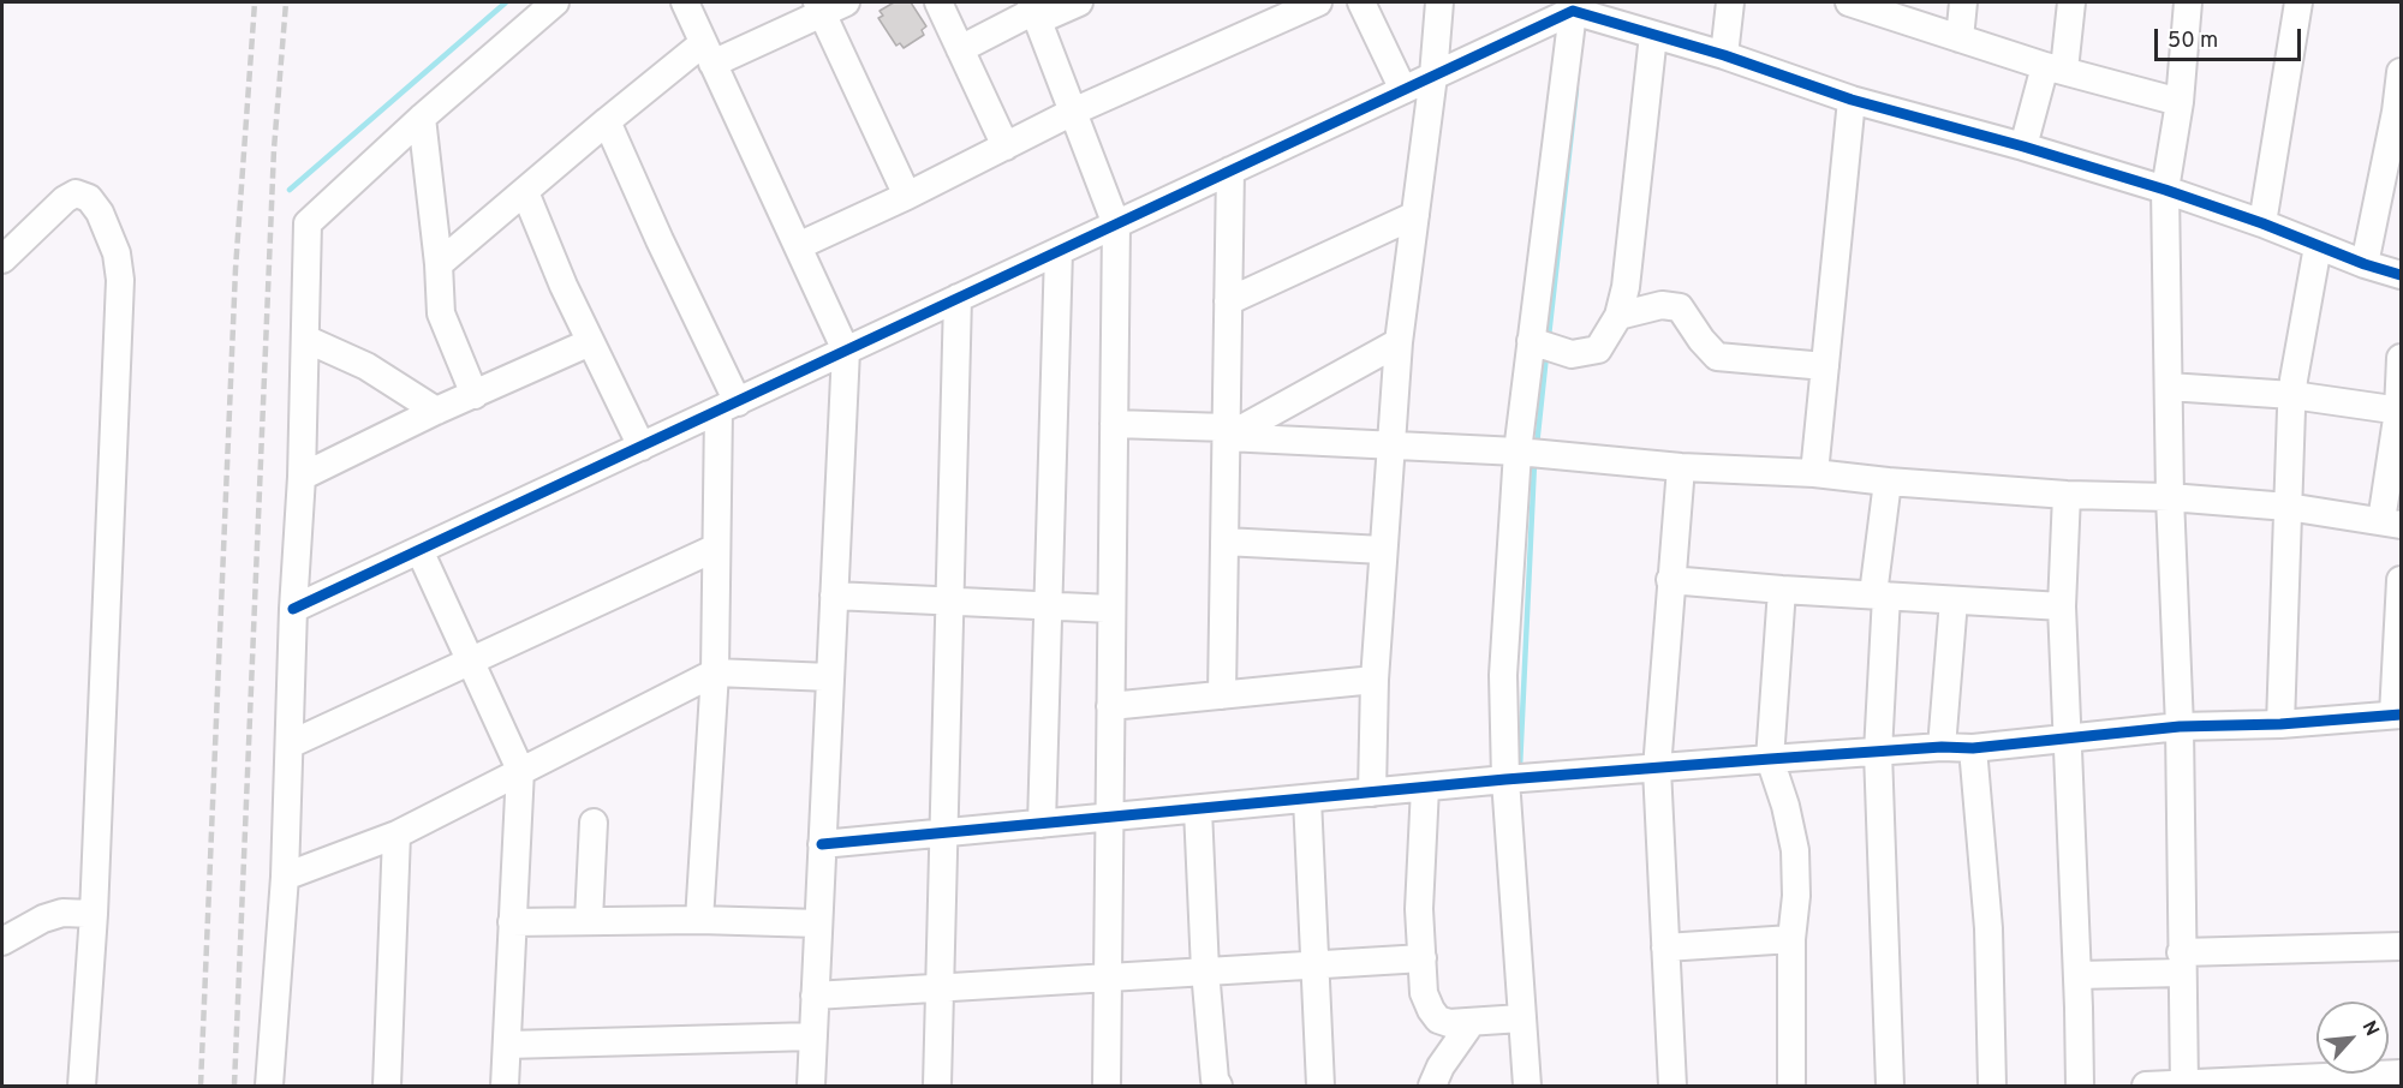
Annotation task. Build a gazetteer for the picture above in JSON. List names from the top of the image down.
{
  "scale_bar": "50 m",
  "north": "top right"
}
